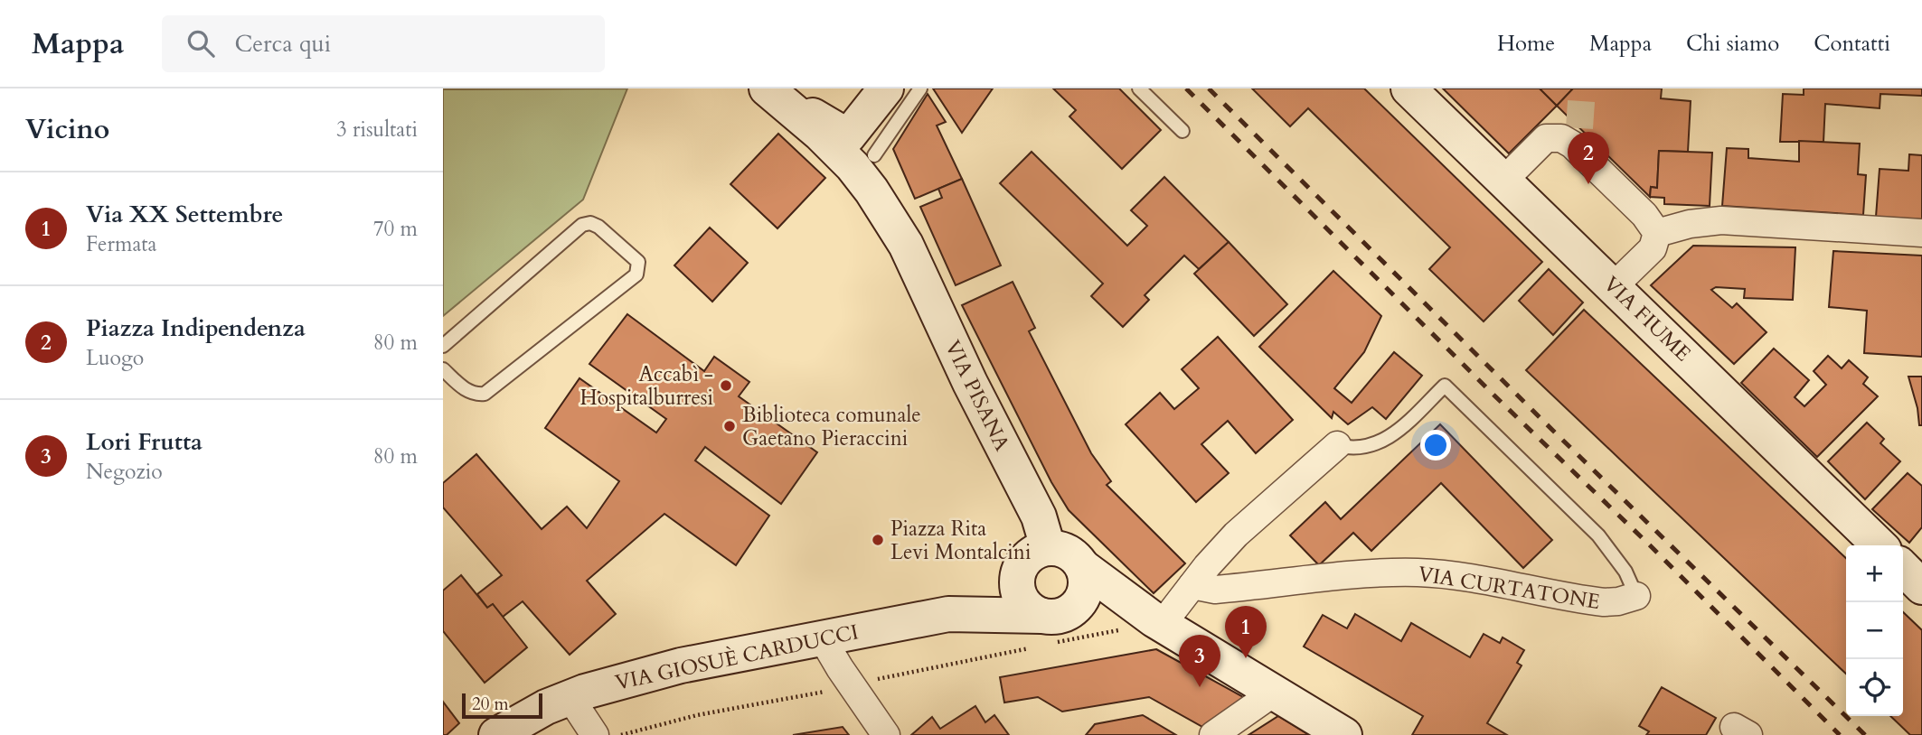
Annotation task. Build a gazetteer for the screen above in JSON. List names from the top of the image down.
{
  "streets": {
    "main road": ["VIA FIUME", "VIA PISANA", "VIA GIOSUÈ CARDUCCI"],
    "street": ["VIA CURTATONE"]
  },
  "crossings": [
    ["VIA PISANA", "VIA GIOSUÈ CARDUCCI"]
  ],
  "places": ["Accabì - Hospitalburresi", "Biblioteca comunale Gaetano Pieraccini", "Piazza Rita Levi Montalcini"],
  "scale_bar": "20 m",
  "page": {
    "header": "Mappa",
    "search": "Cerca qui",
    "nav": [
      "Home",
      "Mappa",
      "Chi siamo",
      "Contatti"
    ],
    "heading": ["Vicino", "3 risultati"],
    "pins": ["2", "1", "3"],
    "list": [
      {
        "mark": "1",
        "name": "Via XX Settembre",
        "note": "Fermata",
        "value": "70 m"
      },
      {
        "mark": "2",
        "name": "Piazza Indipendenza",
        "note": "Luogo",
        "value": "80 m"
      },
      {
        "mark": "3",
        "name": "Lori Frutta",
        "note": "Negozio",
        "value": "80 m"
      }
    ],
    "map_buttons": ["+", "−"],
    "scale": "20 m"
  }
}
